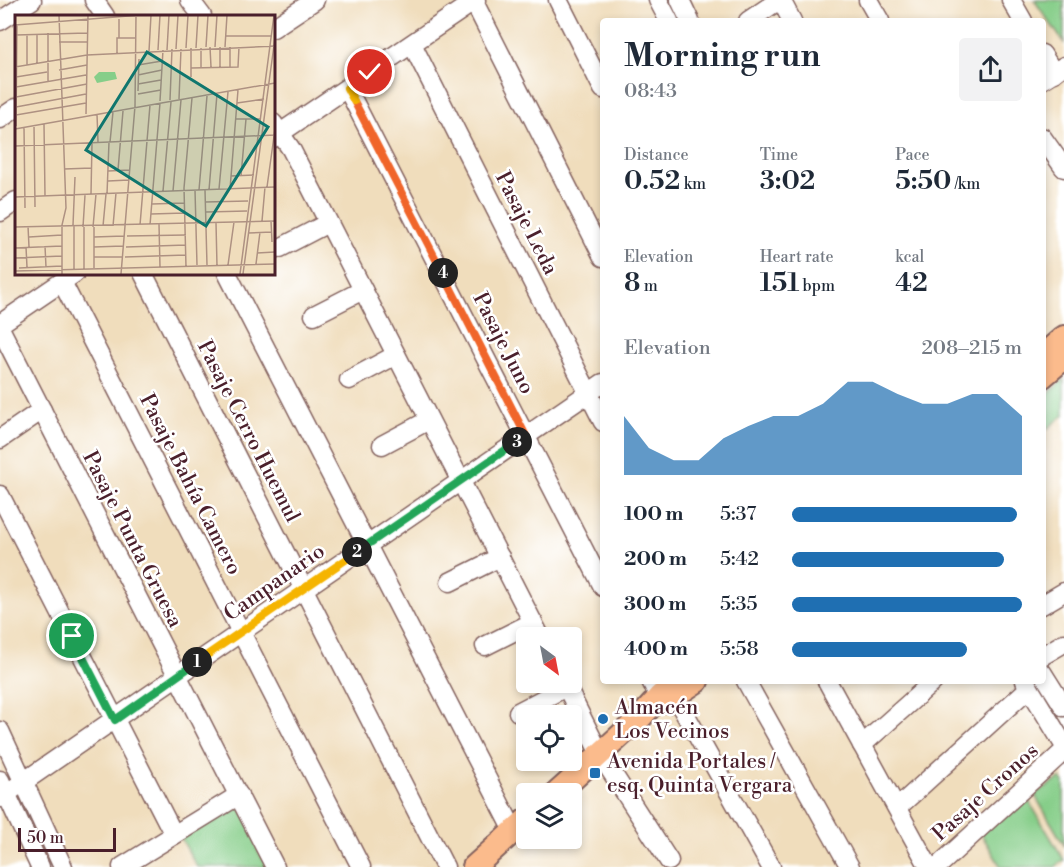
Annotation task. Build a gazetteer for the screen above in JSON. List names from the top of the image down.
{
  "streets": {
    "street": [
      "Pasaje Leda",
      "Pasaje Juno",
      "Pasaje Cerro Huemul",
      "Pasaje Bahía Camero",
      "Pasaje Punta Gruesa",
      "Campanario",
      "Pasaje Cronos"
    ]
  },
  "crossings": [
    ["Pasaje Leda", "Campanario"],
    ["Pasaje Juno", "Campanario"],
    ["Pasaje Cerro Huemul", "Campanario"],
    ["Pasaje Bahía Camero", "Campanario"],
    ["Pasaje Punta Gruesa", "Campanario"]
  ],
  "places": {
    "other": ["Almacén Los Vecinos"],
    "transit": ["Avenida Portales / esq. Quinta Vergara"]
  },
  "scale_bar": "50 m",
  "north": "bottom right",
  "page": {
    "heading": ["Morning run", "08:43"],
    "stats": [
      ["Distance", "0.52 km"],
      ["Time", "3:02"],
      ["Pace", "5:50 /km"],
      ["Elevation", "8 m"],
      ["Heart rate", "151 bpm"],
      ["kcal", "42"]
    ],
    "pins": [
      "4",
      "3",
      "2",
      "1"
    ],
    "chart": ["Elevation", "208–215 m"],
    "list": [
      {
        "name": "100 m",
        "note": "5:37"
      },
      {
        "name": "200 m",
        "note": "5:42"
      },
      {
        "name": "300 m",
        "note": "5:35"
      },
      {
        "name": "400 m",
        "note": "5:58"
      }
    ],
    "scale": "50 m"
  }
}
